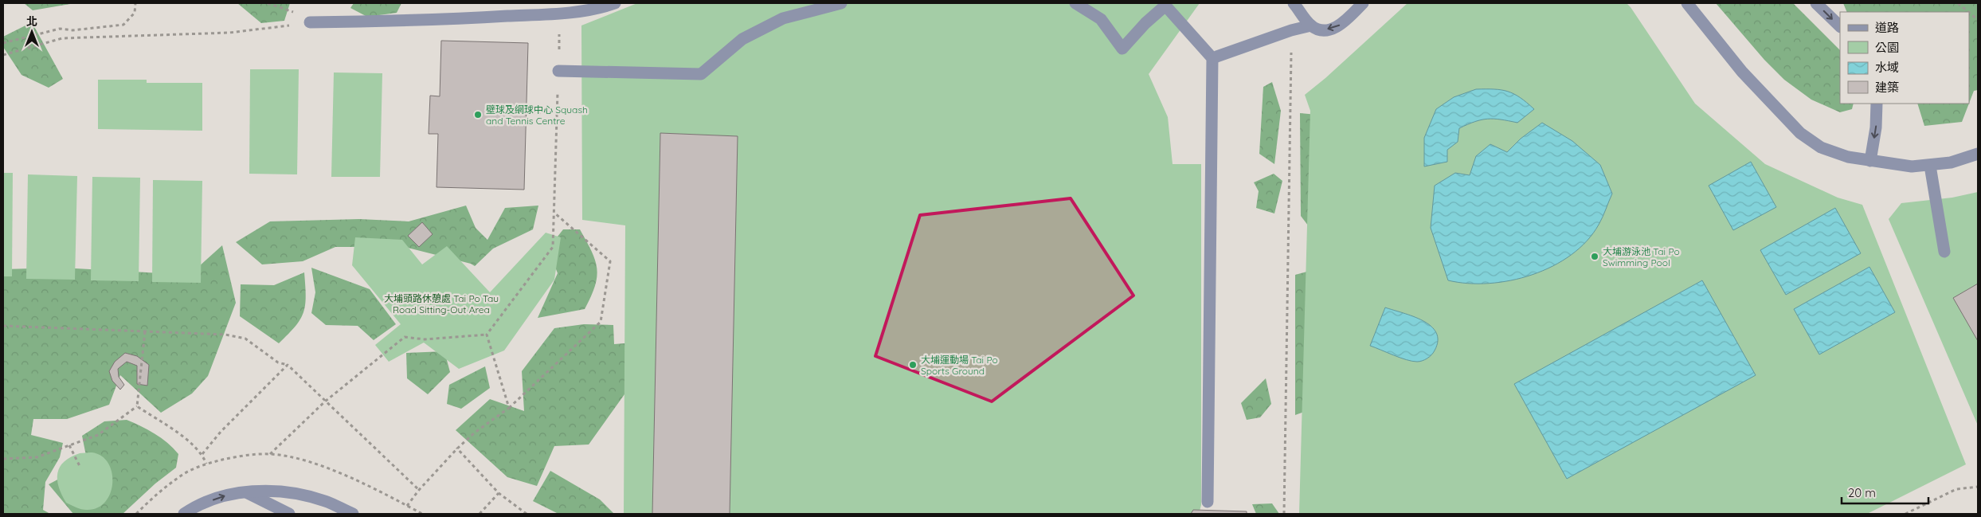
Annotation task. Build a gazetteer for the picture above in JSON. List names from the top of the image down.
{
  "parks": ["大埔頭路休憩處 Tai Po Tau Road Sitting-Out Area"],
  "places": ["壁球及網球中心 Squash and Tennis Centre", "大埔游泳池 Tai Po Swimming Pool", "大埔運動場 Tai Po Sports Ground"],
  "legend": [
    "道路",
    "公園",
    "水域",
    "建築"
  ],
  "scale_bar": "20 m",
  "north": "top"
}
